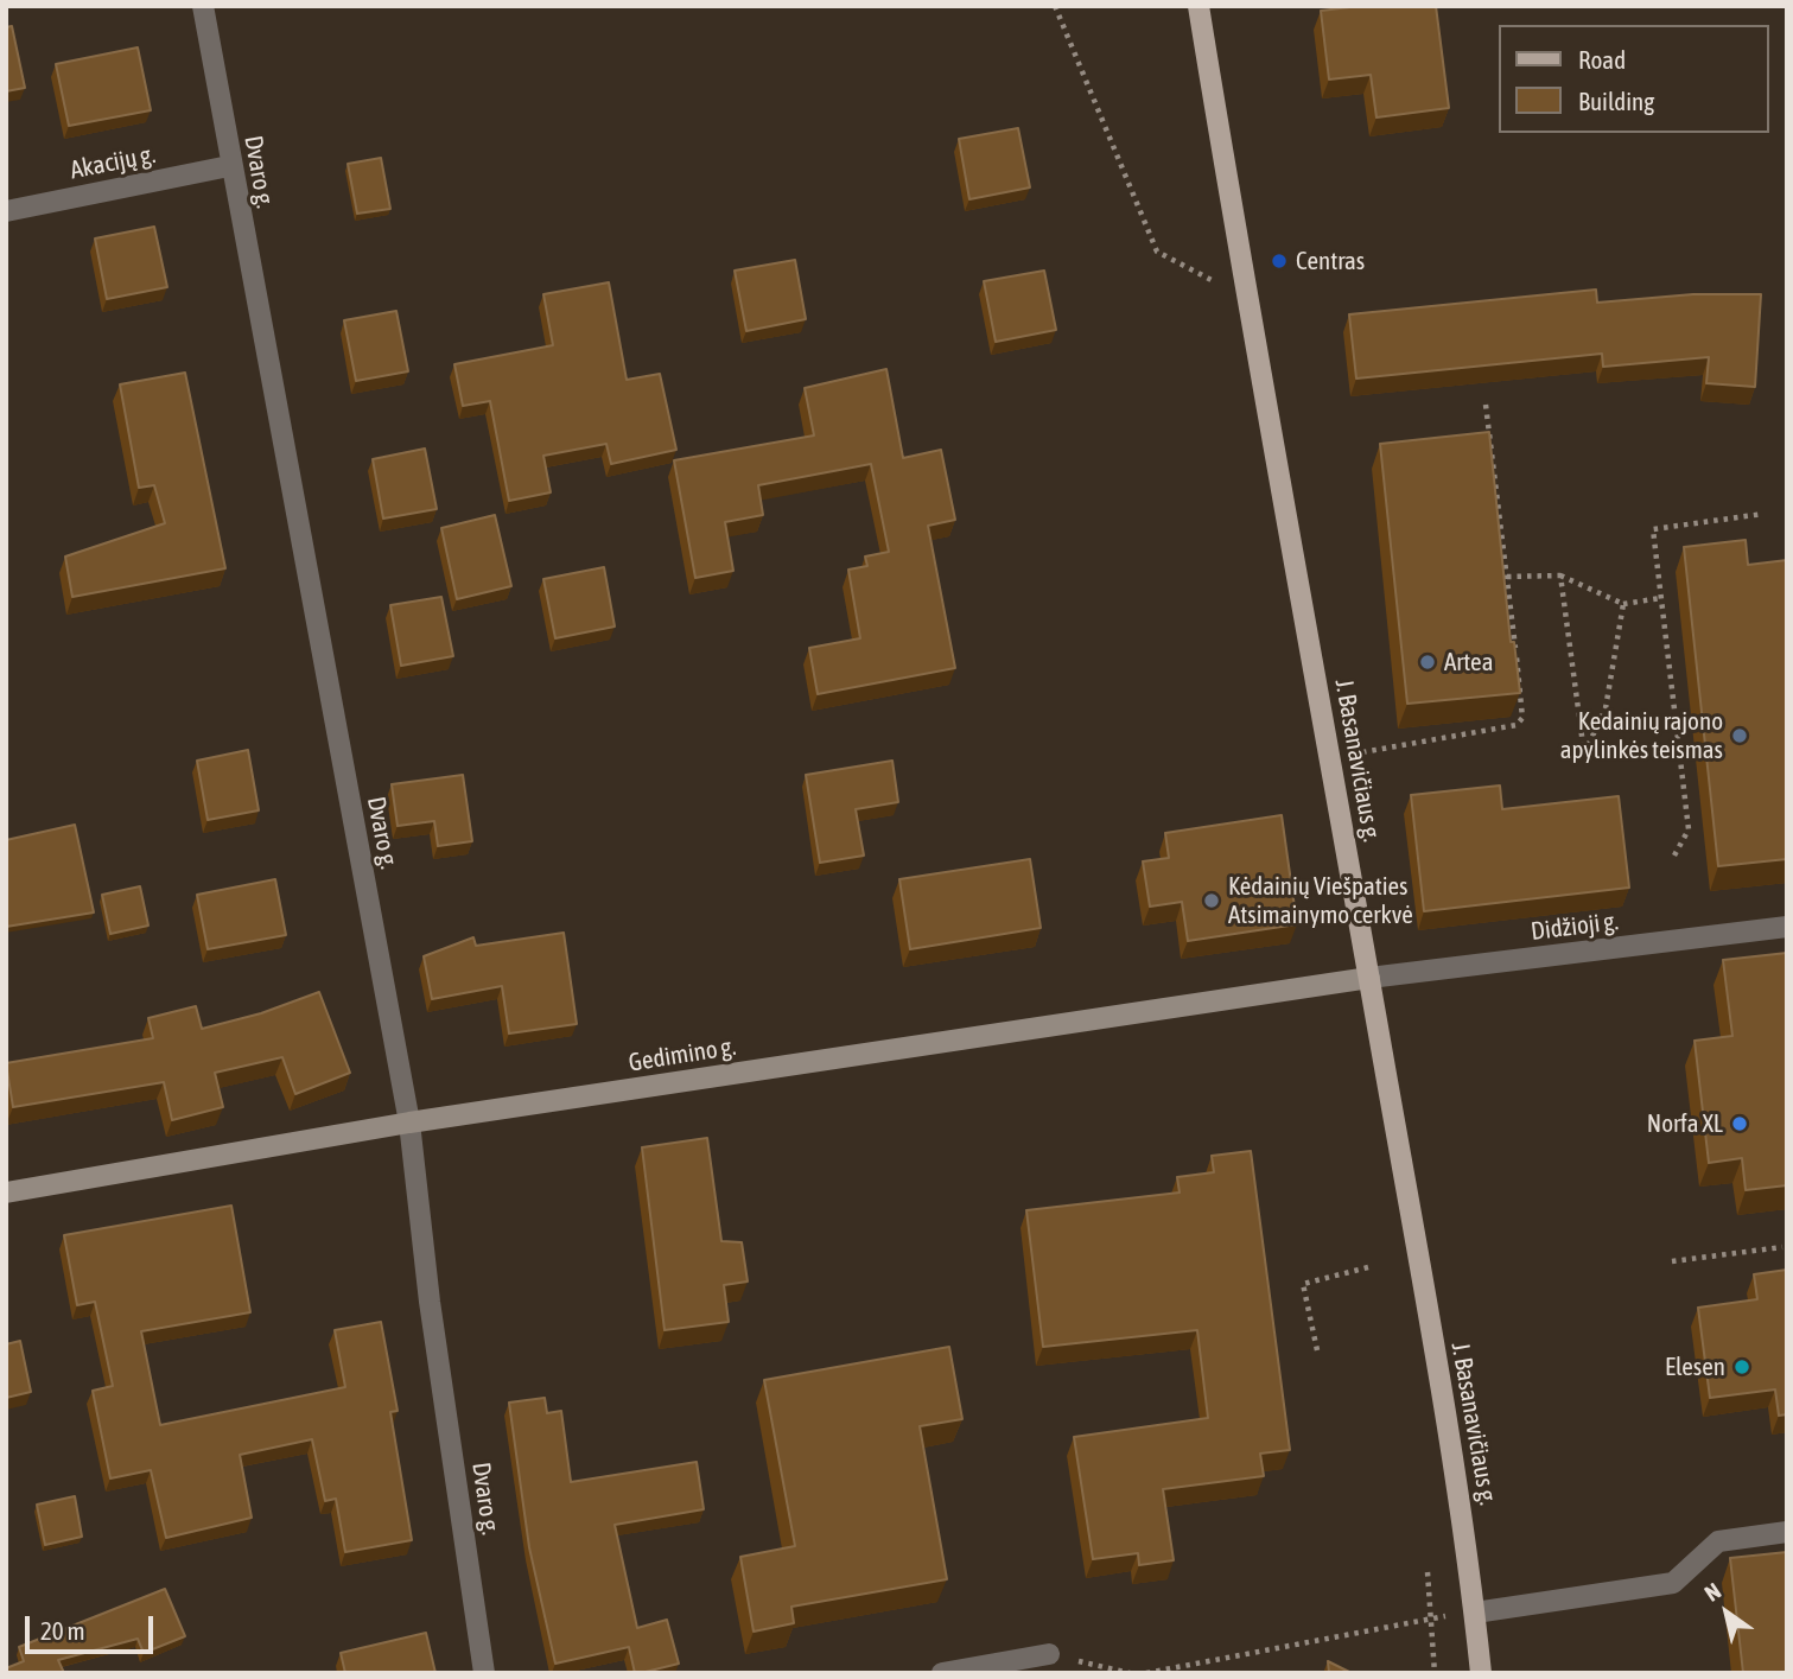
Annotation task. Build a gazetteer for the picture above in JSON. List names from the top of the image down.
{
  "streets": {
    "main road": ["J. Basanavičiaus g.", "Gedimino g."],
    "street": ["Akacijų g.", "Dvaro g.", "Didžioji g."]
  },
  "crossings": [
    ["Akacijų g.", "Dvaro g."],
    ["Dvaro g.", "Gedimino g."],
    ["J. Basanavičiaus g.", "Didžioji g."],
    ["J. Basanavičiaus g.", "Gedimino g."],
    ["Didžioji g.", "Gedimino g."]
  ],
  "places": [
    "Centras",
    "Artea",
    "Kedainių rajono apylinkės teismas",
    "Kėdainių Viešpaties Atsimainymo cerkvė",
    "Norfa XL",
    "Elesen"
  ],
  "legend": ["Road", "Building"],
  "scale_bar": "20 m",
  "north": "top left"
}
